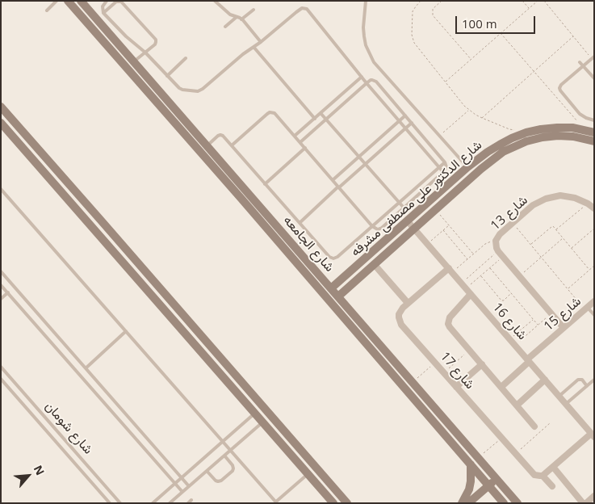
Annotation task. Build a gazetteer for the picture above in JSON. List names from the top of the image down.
{
  "streets": {
    "main road": ["شارع الدكتور على مصطفى مشرفه", "شارع الجامعه"],
    "street": [
      "شارع 13",
      "شارع 15",
      "شارع 16",
      "شارع 17"
    ],
    "lane": ["شارع شومان"]
  },
  "crossings": [
    ["شارع الدكتور على مصطفى مشرفه", "شارع الجامعه"],
    ["شارع الدكتور على مصطفى مشرفه", "شارع 16"],
    ["شارع 15", "شارع 16"],
    ["شارع 16", "شارع 17"]
  ],
  "scale_bar": "100 m",
  "north": "top right"
}
